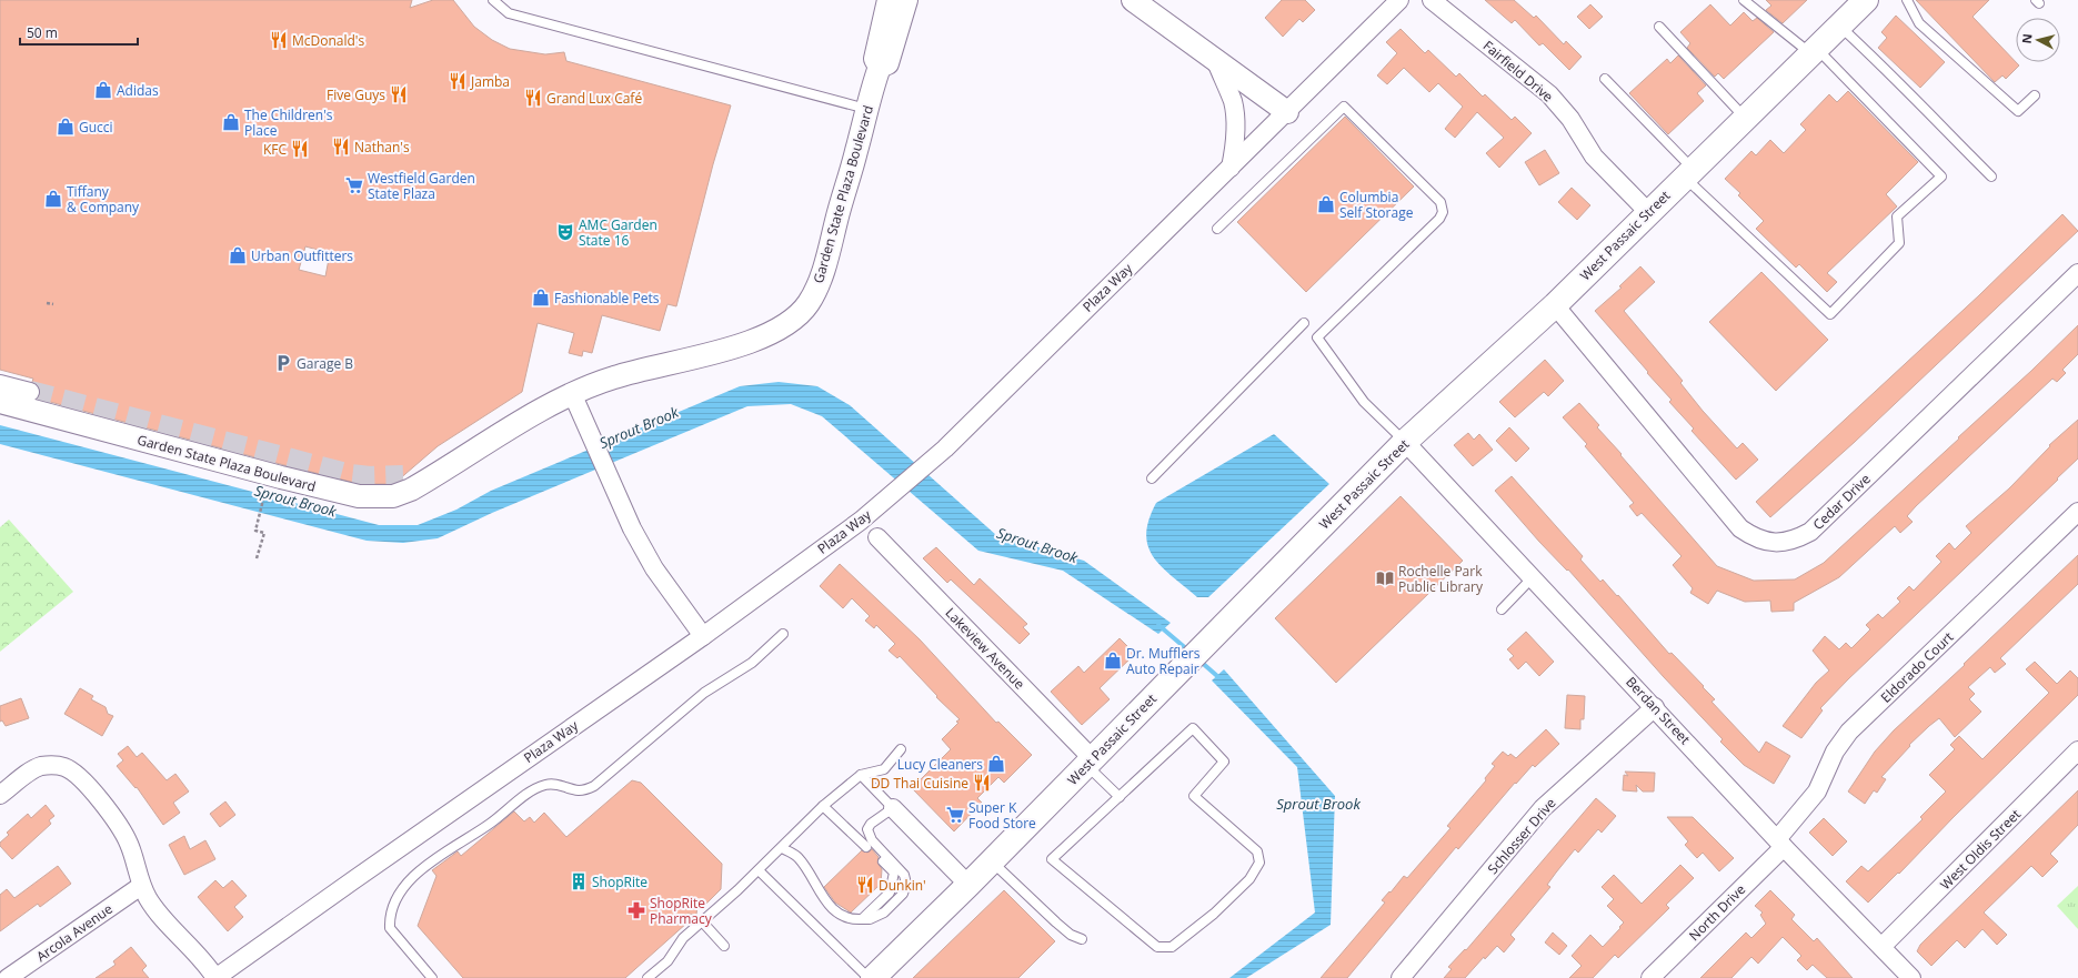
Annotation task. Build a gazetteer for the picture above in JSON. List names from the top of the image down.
{
  "streets": {
    "main road": ["West Passaic Street"],
    "street": [
      "Fairfield Drive",
      "Garden State Plaza Boulevard",
      "Plaza Way",
      "Cedar Drive",
      "Lakeview Avenue",
      "Eldorado Court",
      "Berdan Street",
      "Schlosser Drive",
      "West Oldis Street",
      "North Drive",
      "Arcola Avenue"
    ]
  },
  "crossings": [
    ["Fairfield Drive", "West Passaic Street"],
    ["West Passaic Street", "Cedar Drive"],
    ["West Passaic Street", "Lakeview Avenue"],
    ["West Passaic Street", "Berdan Street"],
    ["Eldorado Court", "Berdan Street"],
    ["Eldorado Court", "North Drive"],
    ["Berdan Street", "Schlosser Drive"],
    ["Berdan Street", "West Oldis Street"],
    ["Berdan Street", "North Drive"]
  ],
  "water": ["Sprout Brook"],
  "places": {
    "restaurant": [
      "McDonald's",
      "Jamba",
      "Five Guys",
      "Grand Lux Café",
      "Nathan's",
      "KFC",
      "DD Thai Cuisine",
      "Dunkin'"
    ],
    "shop": [
      "Adidas",
      "The Children's Place",
      "Gucci",
      "Tiffany & Company",
      "Columbia Self Storage",
      "Urban Outfitters",
      "Fashionable Pets",
      "Dr. Mufflers Auto Repair",
      "Lucy Cleaners"
    ],
    "supermarket": ["Westfield Garden State Plaza", "Super K Food Store"],
    "theatre": ["AMC Garden State 16"],
    "parking": ["Garage B"],
    "library": ["Rochelle Park Public Library"],
    "building": ["ShopRite"],
    "pharmacy": ["ShopRite Pharmacy"]
  },
  "scale_bar": "50 m",
  "north": "left"
}
